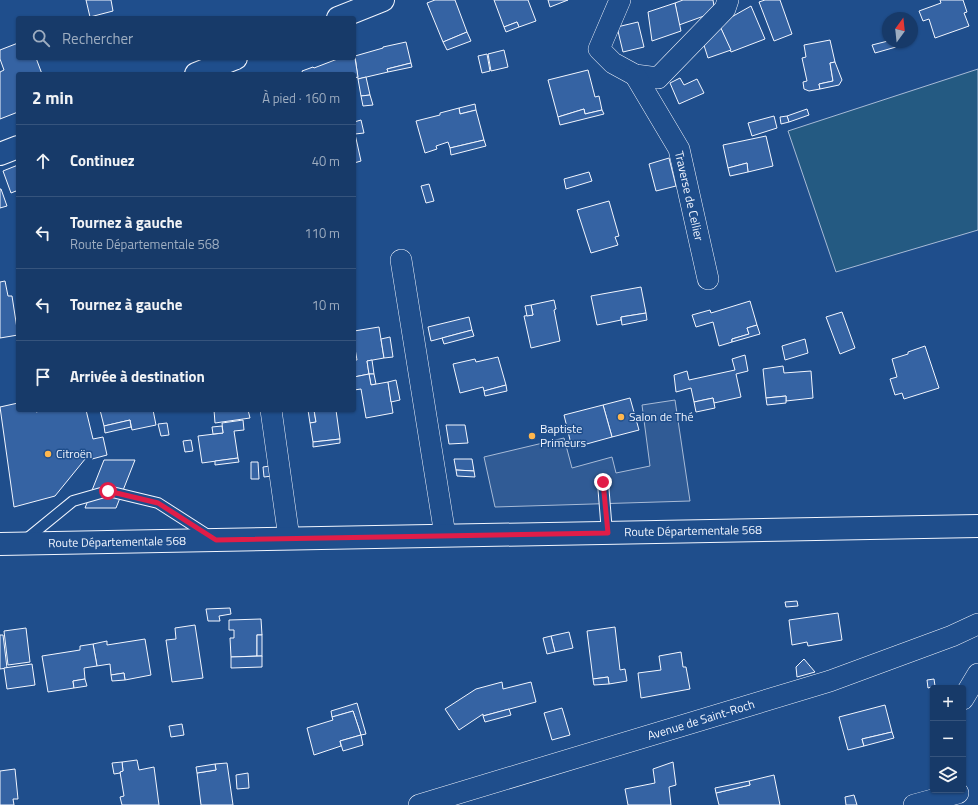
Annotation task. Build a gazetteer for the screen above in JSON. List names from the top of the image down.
{
  "streets": {
    "main road": ["Route Départementale 568"],
    "street": ["Traverse de Cellier", "Avenue de Saint-Roch"]
  },
  "places": ["Salon de Thé", "Baptiste Primeurs", "Citroën"],
  "north": "top",
  "page": {
    "search": "Rechercher",
    "heading": ["2 min", "À pied · 160 m"],
    "list": [
      ["Continuez", "40 m"],
      ["Tournez à gauche", "Route Départementale 568", "110 m"],
      ["Tournez à gauche", "10 m"],
      "Arrivée à destination"
    ],
    "map_buttons": ["+", "−"]
  }
}
